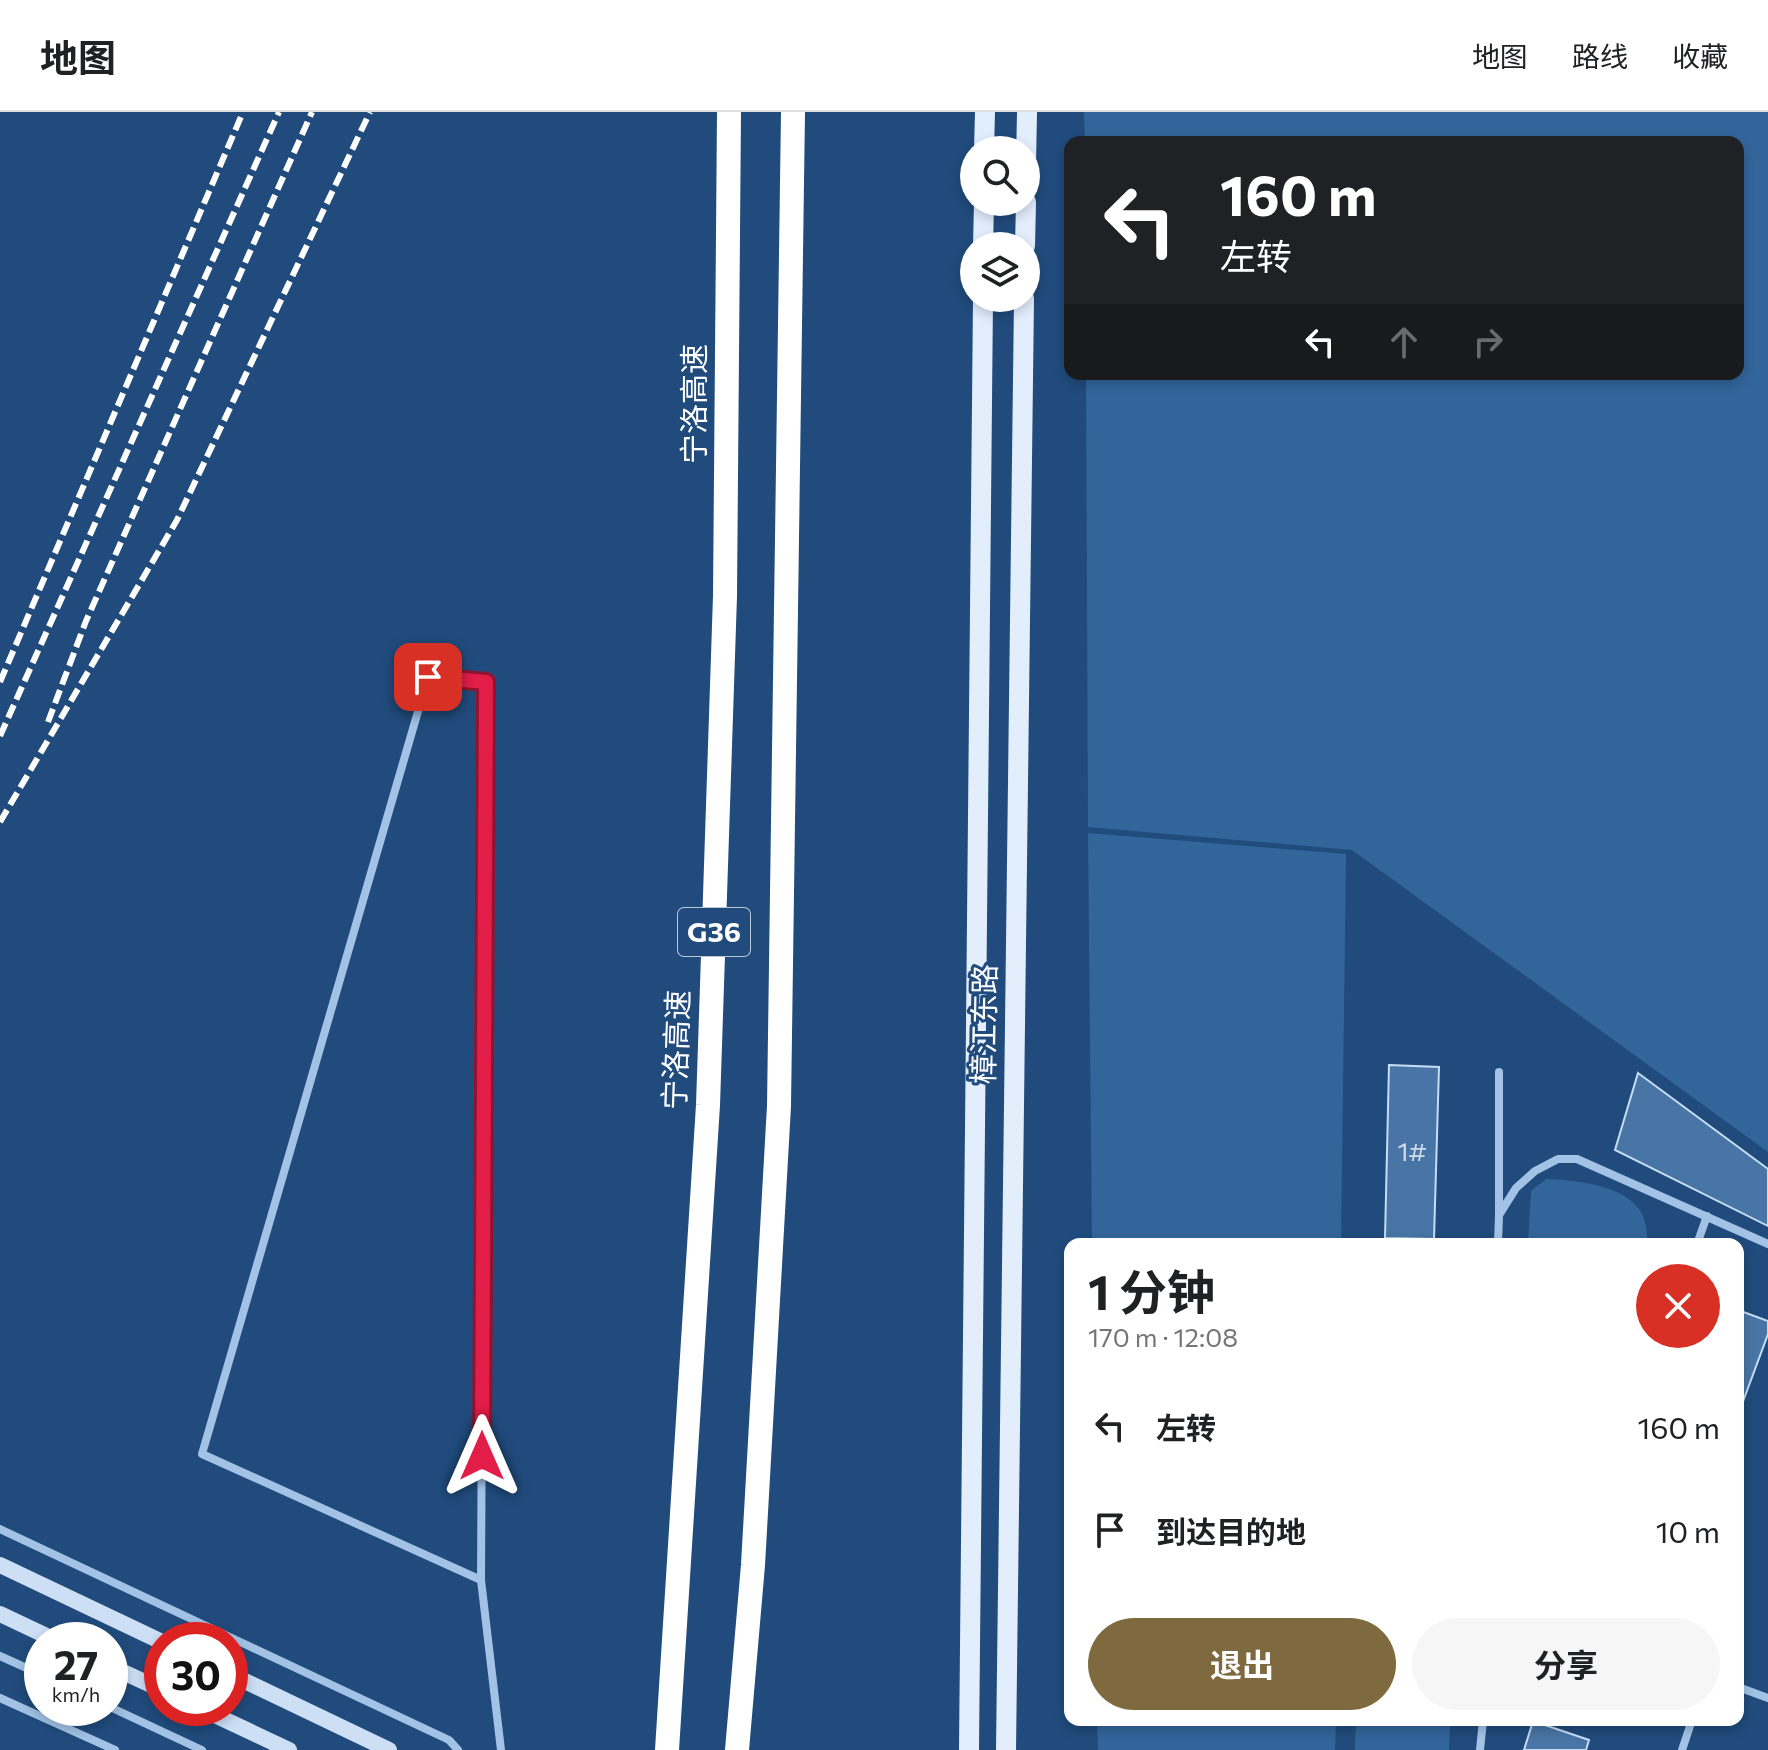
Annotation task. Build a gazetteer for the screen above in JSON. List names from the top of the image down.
{
  "streets": {
    "highway": ["宁洛高速", "G36"],
    "main road": ["樟江东路"]
  },
  "house_numbers": ["1#"],
  "page": {
    "header": "地图",
    "nav": ["地图", "路线", "收藏"],
    "turn": ["160 m", "左转"],
    "heading": ["1 分钟", "170 m · 12:08"],
    "list": [
      {
        "name": "左转",
        "value": "160 m"
      },
      {
        "name": "到达目的地",
        "value": "10 m"
      }
    ],
    "buttons": ["退出", "分享"],
    "speed": "27 km/h",
    "limit": "30"
  }
}
